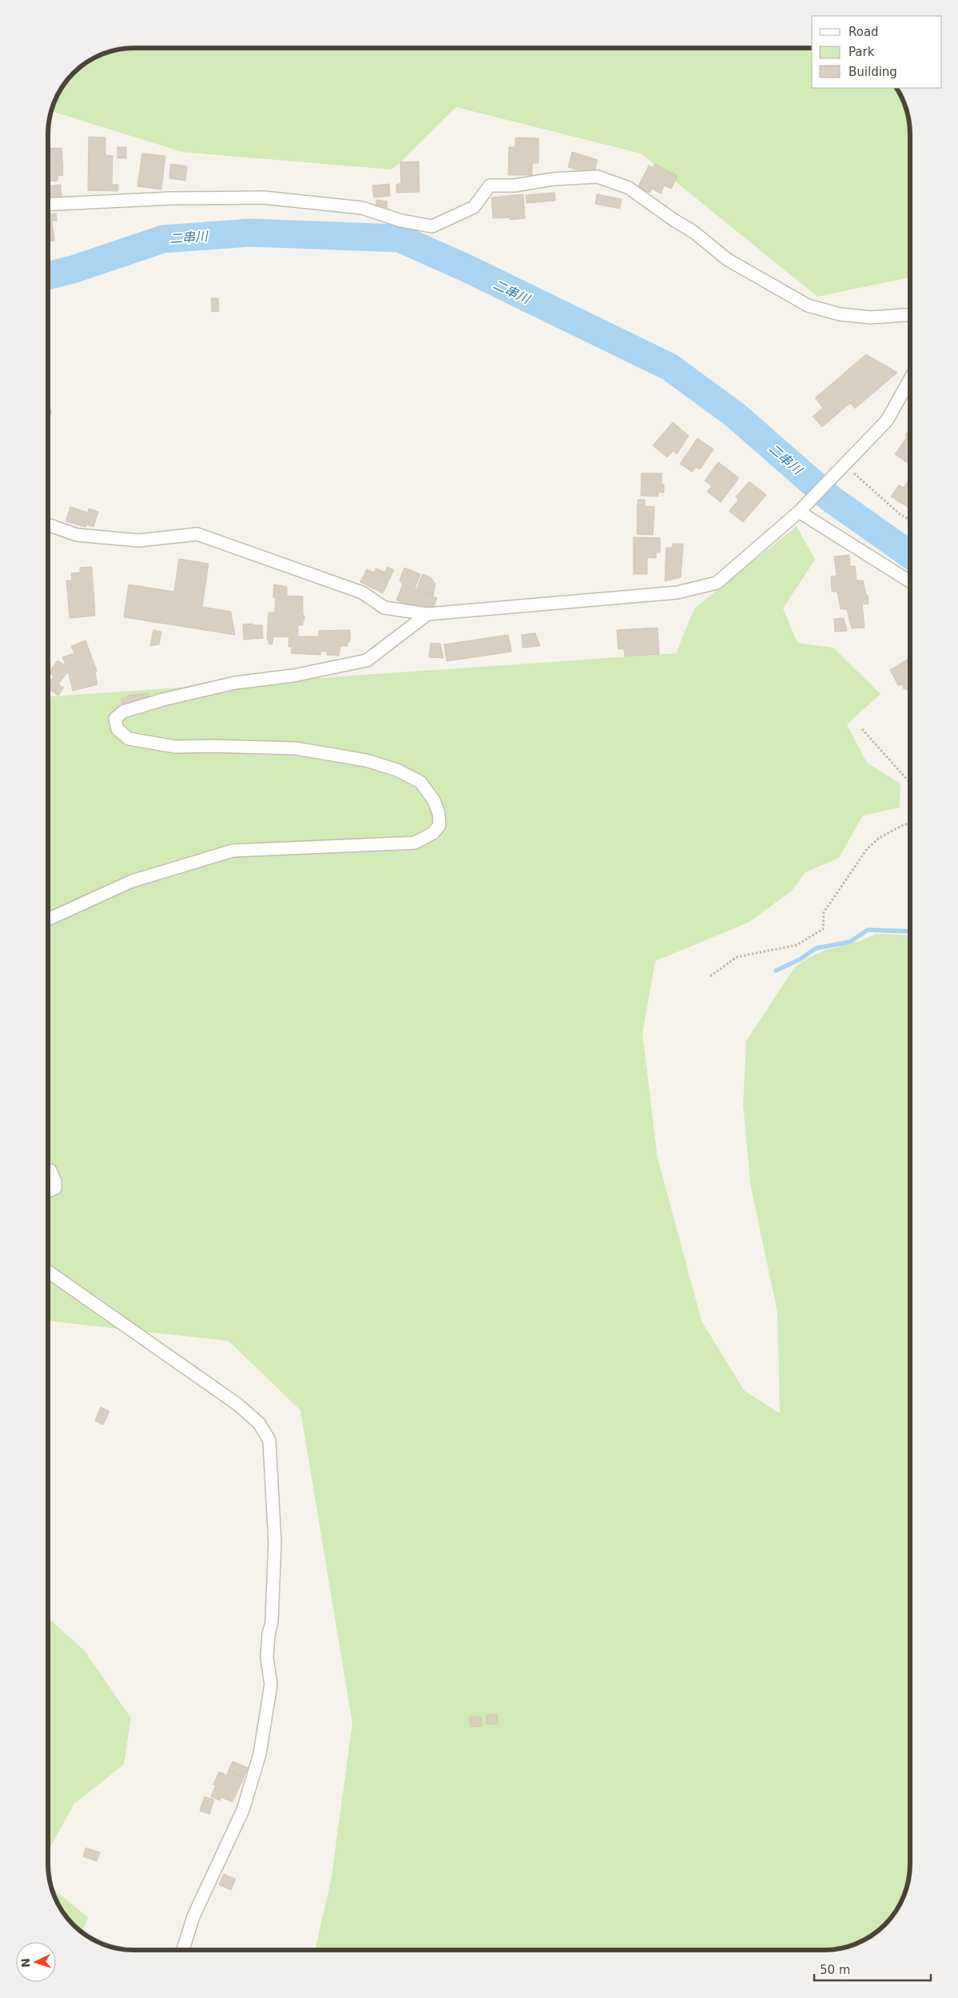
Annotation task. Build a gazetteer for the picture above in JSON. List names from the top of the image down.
{
  "water": ["二串川"],
  "legend": ["Road", "Park", "Building"],
  "scale_bar": "50 m",
  "north": "left"
}
